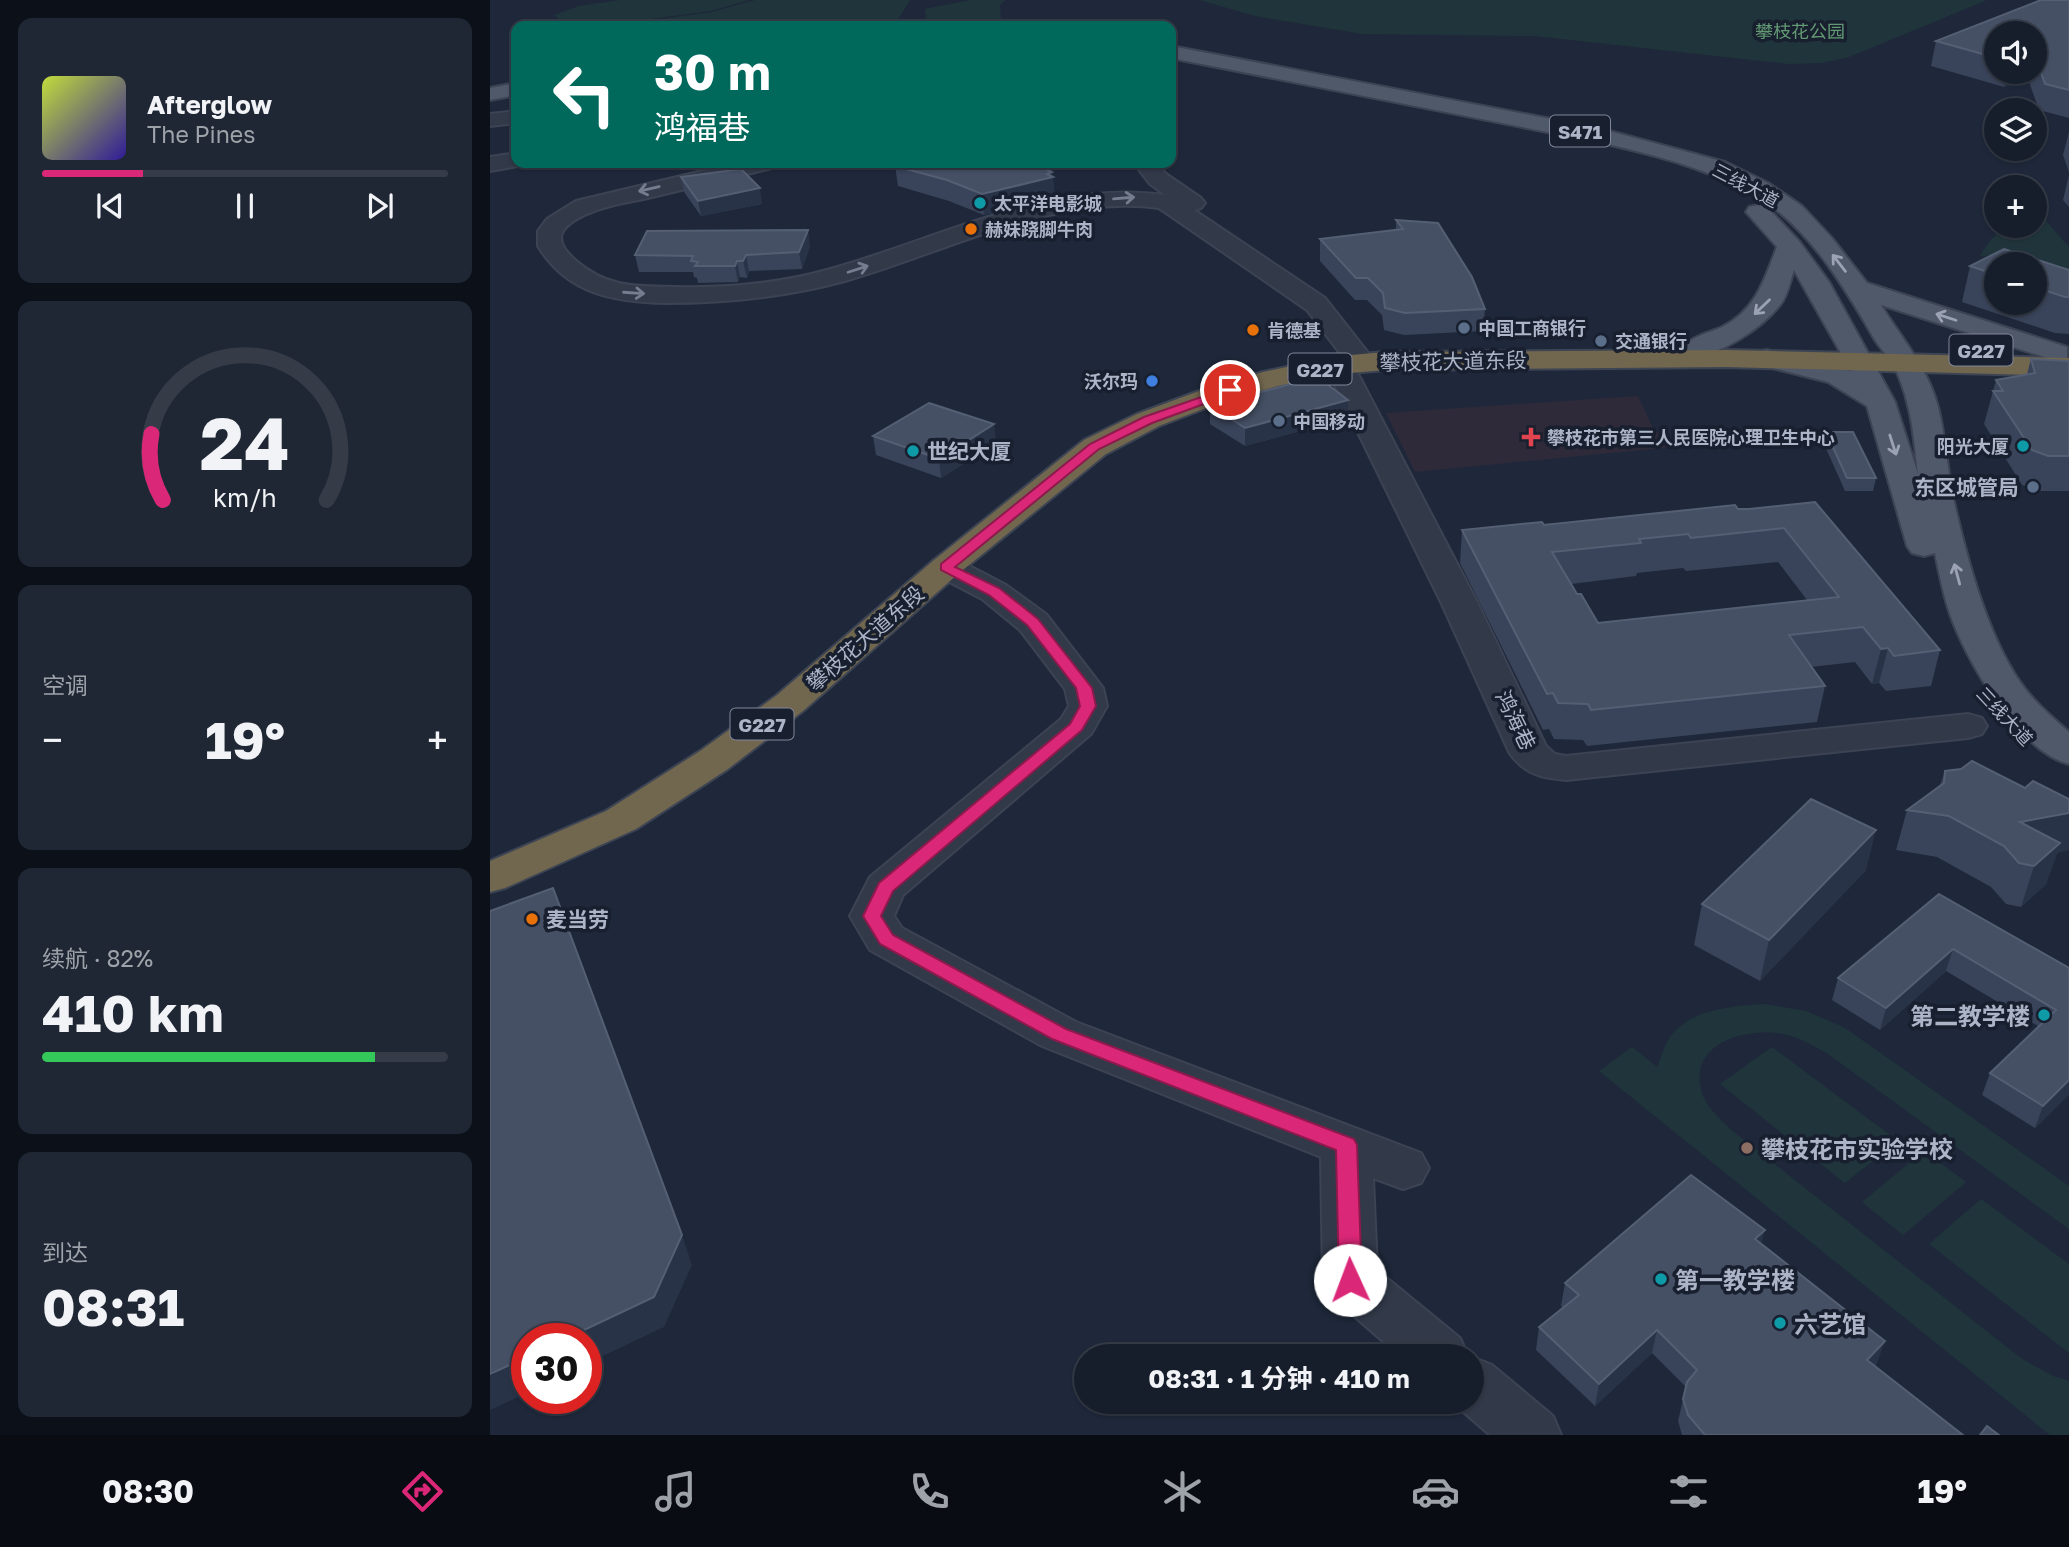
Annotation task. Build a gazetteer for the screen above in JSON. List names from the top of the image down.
{
  "streets": {
    "highway": ["G227", "攀枝花大道东段"],
    "main road": ["S471", "三线大道"],
    "street": ["鸿海巷"]
  },
  "crossings": [
    ["三线大道", "攀枝花大道东段"],
    ["G227", "攀枝花大道东段"],
    ["攀枝花大道东段", "鸿海巷"]
  ],
  "parks": ["攀枝花公园"],
  "places": {
    "other": [
      "太平洋电影城",
      "赫妹跷脚牛肉",
      "中国工商银行",
      "肯德基",
      "交通银行",
      "沃尔玛",
      "中国移动",
      "阳光大厦",
      "世纪大厦",
      "东区城管局",
      "麦当劳",
      "第二教学楼",
      "攀枝花市实验学校",
      "第一教学楼",
      "六艺馆"
    ],
    "health": ["攀枝花市第三人民医院心理卫生中心"]
  },
  "page": {
    "map_buttons": ["+", "−"],
    "turn": ["30 m", "鸿福巷"],
    "song": ["Afterglow", "The Pines"],
    "tile": [
      "空调",
      ["续航 · 82%", "410 km"],
      ["到达", "08:31"]
    ],
    "heat": ["−", "19°", "+"],
    "limit": "30",
    "trip": "08:31 · 1 分钟 · 410 m",
    "tabs": ["08:30", "19°"],
    "gauge": ["24", "km/h"]
  }
}
